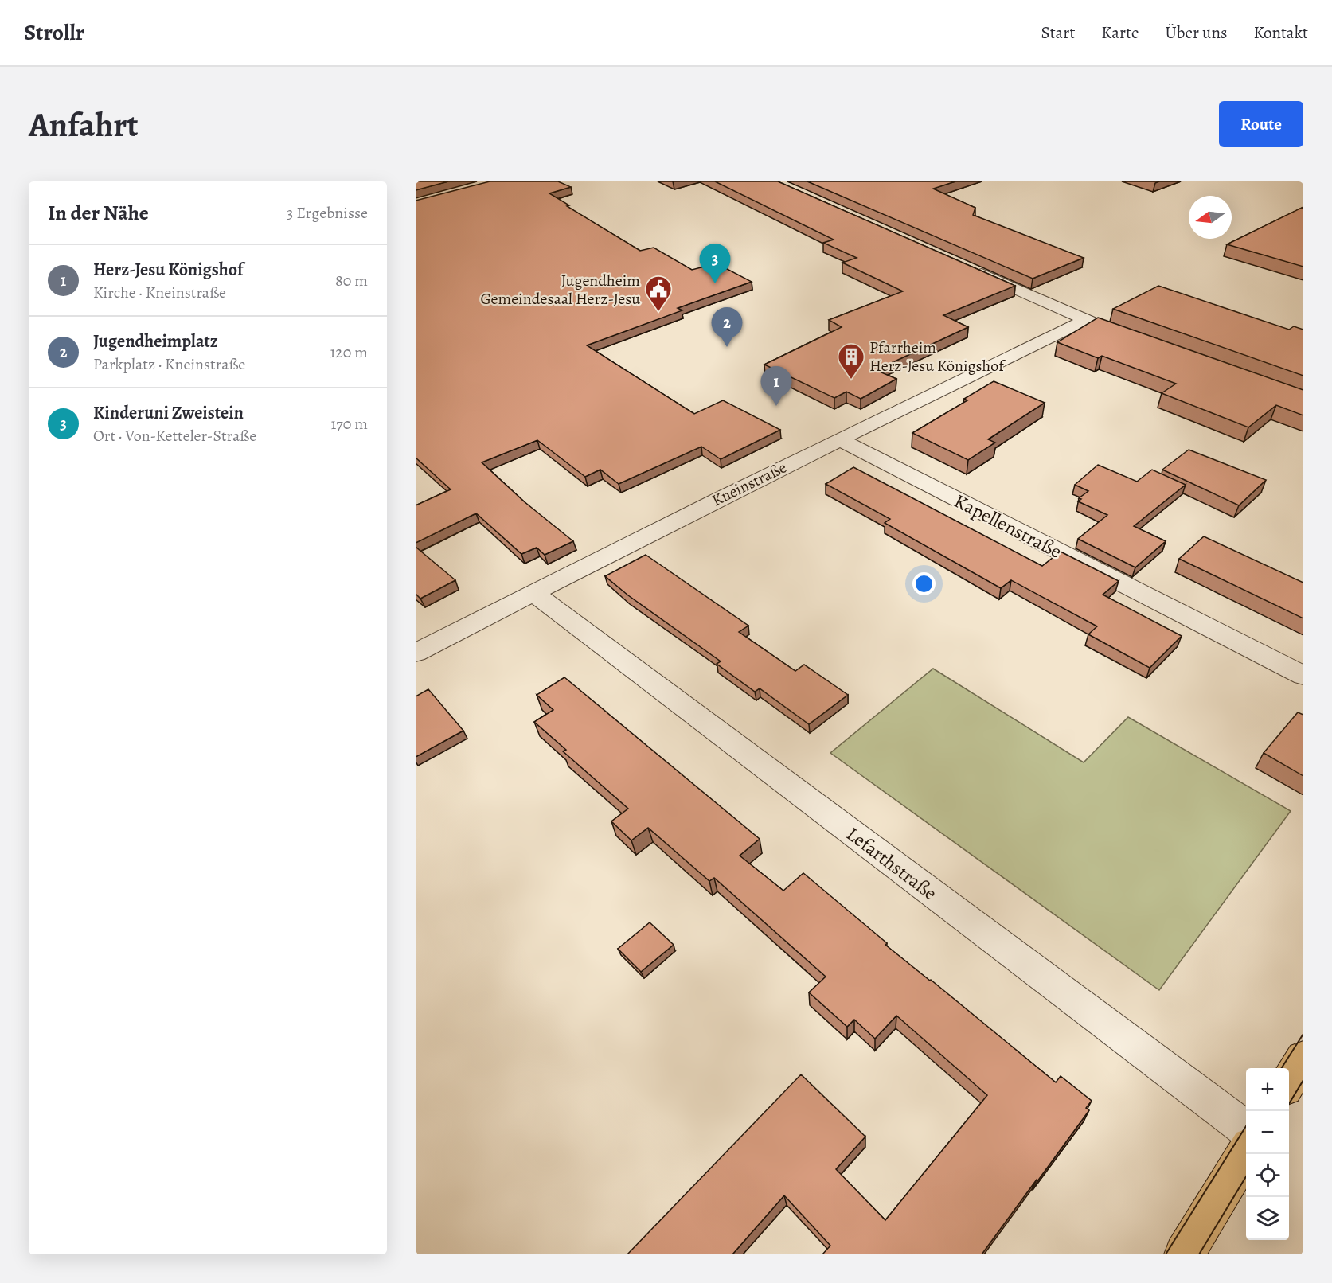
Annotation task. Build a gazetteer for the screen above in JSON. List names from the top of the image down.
{
  "streets": {
    "street": ["Kneinstraße", "Kapellenstraße", "Lefarthstraße"]
  },
  "crossings": [
    ["Kneinstraße", "Kapellenstraße"],
    ["Kneinstraße", "Lefarthstraße"]
  ],
  "places": {
    "public building": ["Jugendheim Gemeindesaal Herz-Jesu"],
    "building": ["Pfarrheim Herz-Jesu Königshof"]
  },
  "north": "left",
  "page": {
    "header": "Strollr",
    "nav": [
      "Start",
      "Karte",
      "Über uns",
      "Kontakt"
    ],
    "buttons": "Route",
    "title": "Anfahrt",
    "heading": ["In der Nähe", "3 Ergebnisse"],
    "list": [
      {
        "mark": "1",
        "name": "Herz-Jesu Königshof",
        "note": "Kirche · Kneinstraße",
        "value": "80 m"
      },
      {
        "mark": "2",
        "name": "Jugendheimplatz",
        "note": "Parkplatz · Kneinstraße",
        "value": "120 m"
      },
      {
        "mark": "3",
        "name": "Kinderuni Zweistein",
        "note": "Ort · Von-Ketteler-Straße",
        "value": "170 m"
      }
    ],
    "pins": ["3", "2", "1"],
    "map_buttons": ["+", "−"]
  }
}
